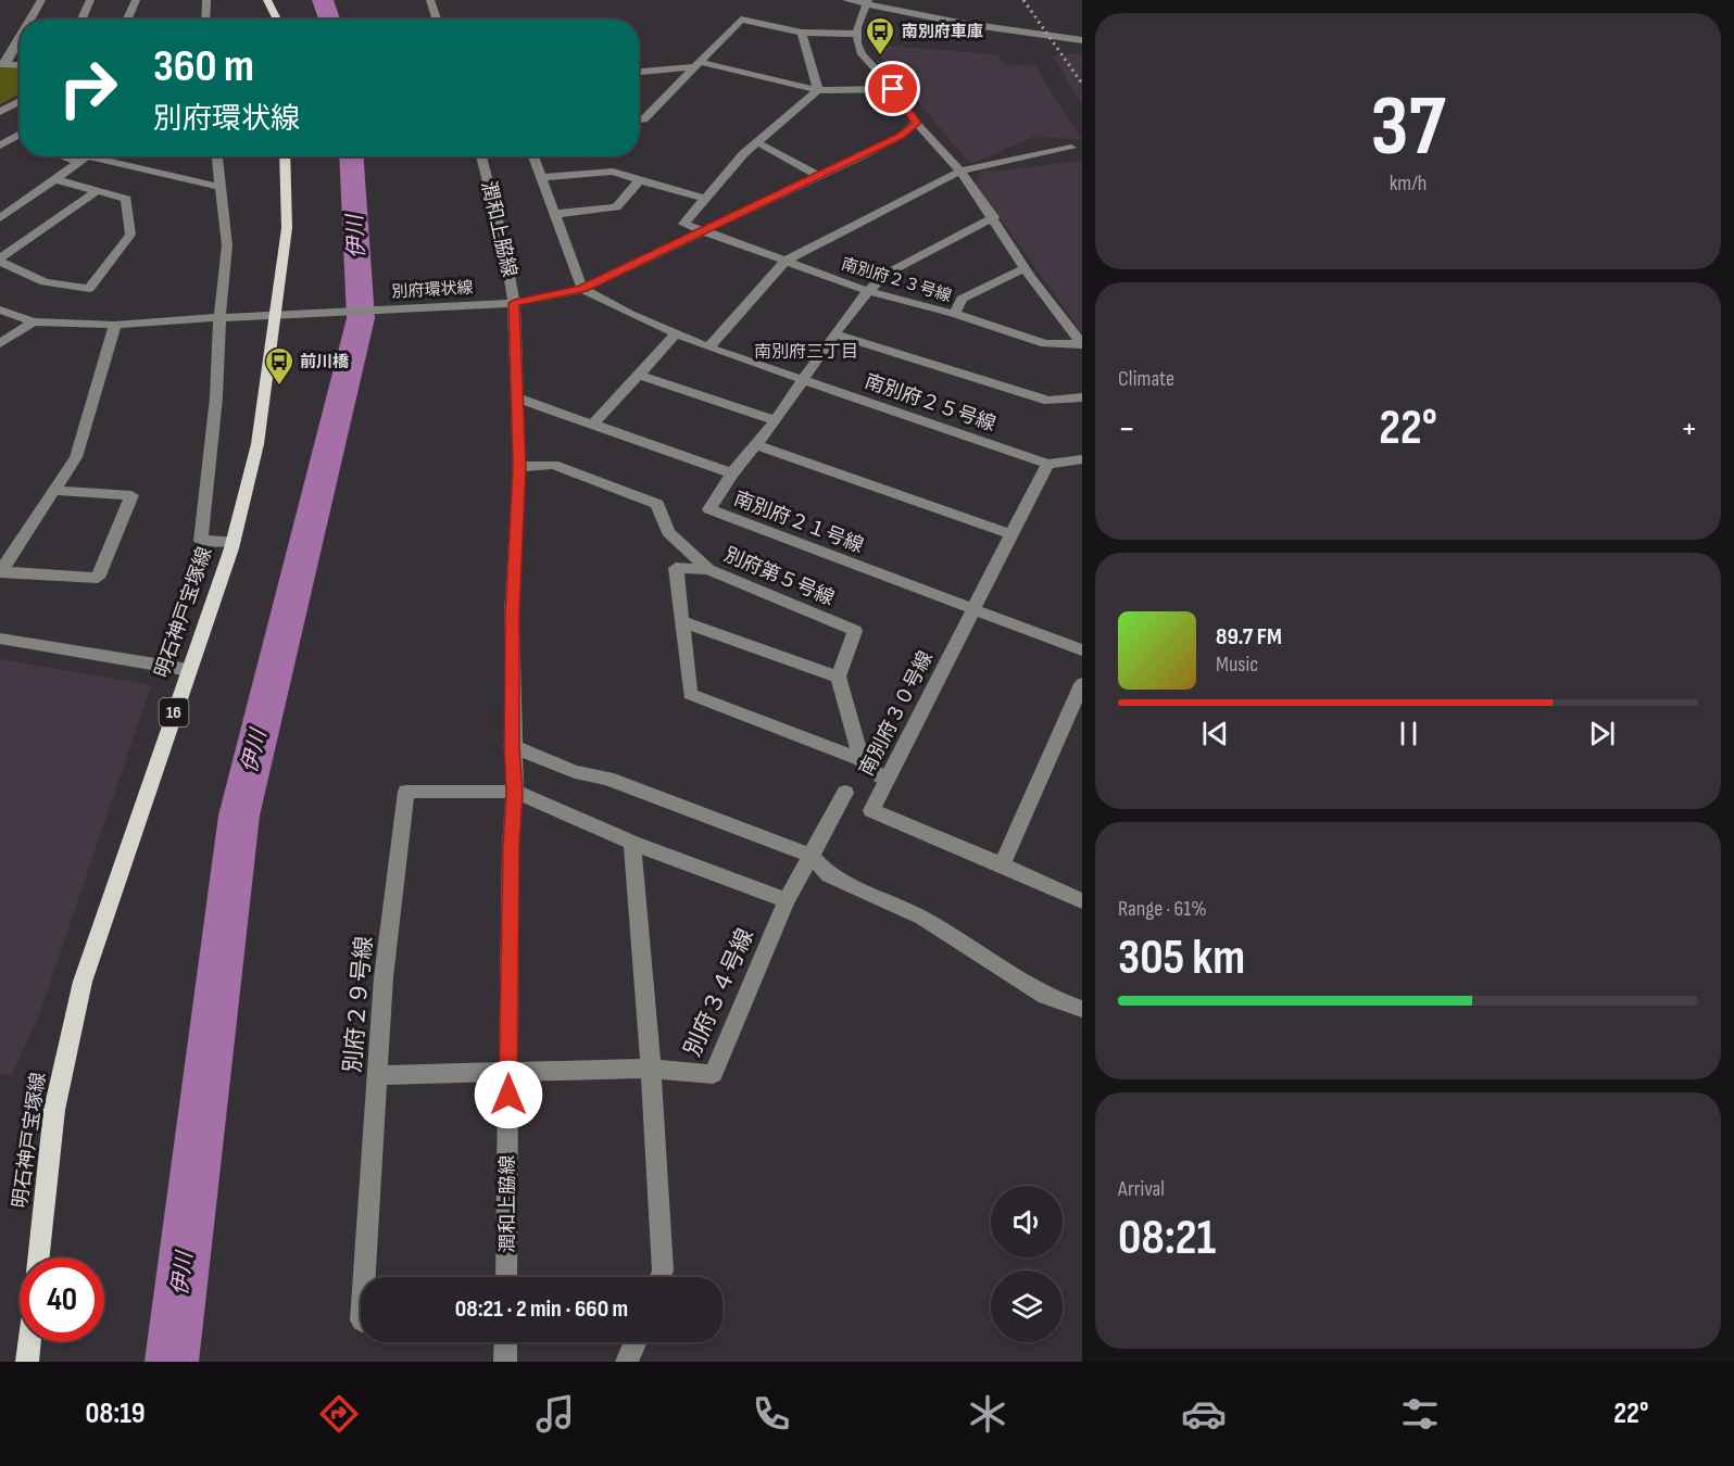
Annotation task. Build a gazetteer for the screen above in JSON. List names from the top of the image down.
{
  "streets": {
    "main road": ["明石神戸宝塚線", "16"],
    "street": [
      "潤和上脇線",
      "南別府２３号線",
      "別府環状線",
      "南別府２５号線",
      "南別府２１号線",
      "別府第５号線",
      "南別府３０号線",
      "別府３４号線",
      "別府２９号線"
    ]
  },
  "crossings": [
    ["潤和上脇線", "別府環状線"],
    ["潤和上脇線", "別府第５号線"],
    ["潤和上脇線", "別府３４号線"],
    ["潤和上脇線", "別府２９号線"],
    ["南別府２３号線", "別府環状線"],
    ["南別府２３号線", "南別府２１号線"],
    ["別府環状線", "南別府２５号線"],
    ["別府環状線", "明石神戸宝塚線"],
    ["南別府２５号線", "南別府２１号線"],
    ["南別府２５号線", "南別府３０号線"],
    ["南別府２１号線", "南別府３０号線"],
    ["別府３４号線", "別府２９号線"]
  ],
  "districts": ["南別府三丁目"],
  "water": ["伊川"],
  "places": {
    "bus stop": ["南別府車庫", "前川橋"]
  },
  "page": {
    "tile": [
      ["37", "km/h"],
      "Climate",
      ["Range · 61%", "305 km"],
      ["Arrival", "08:21"]
    ],
    "turn": ["360 m", "別府環状線"],
    "heat": ["−", "22°", "+"],
    "song": ["89.7 FM", "Music"],
    "limit": "40",
    "trip": "08:21 · 2 min · 660 m",
    "tabs": ["08:19", "22°"]
  }
}
